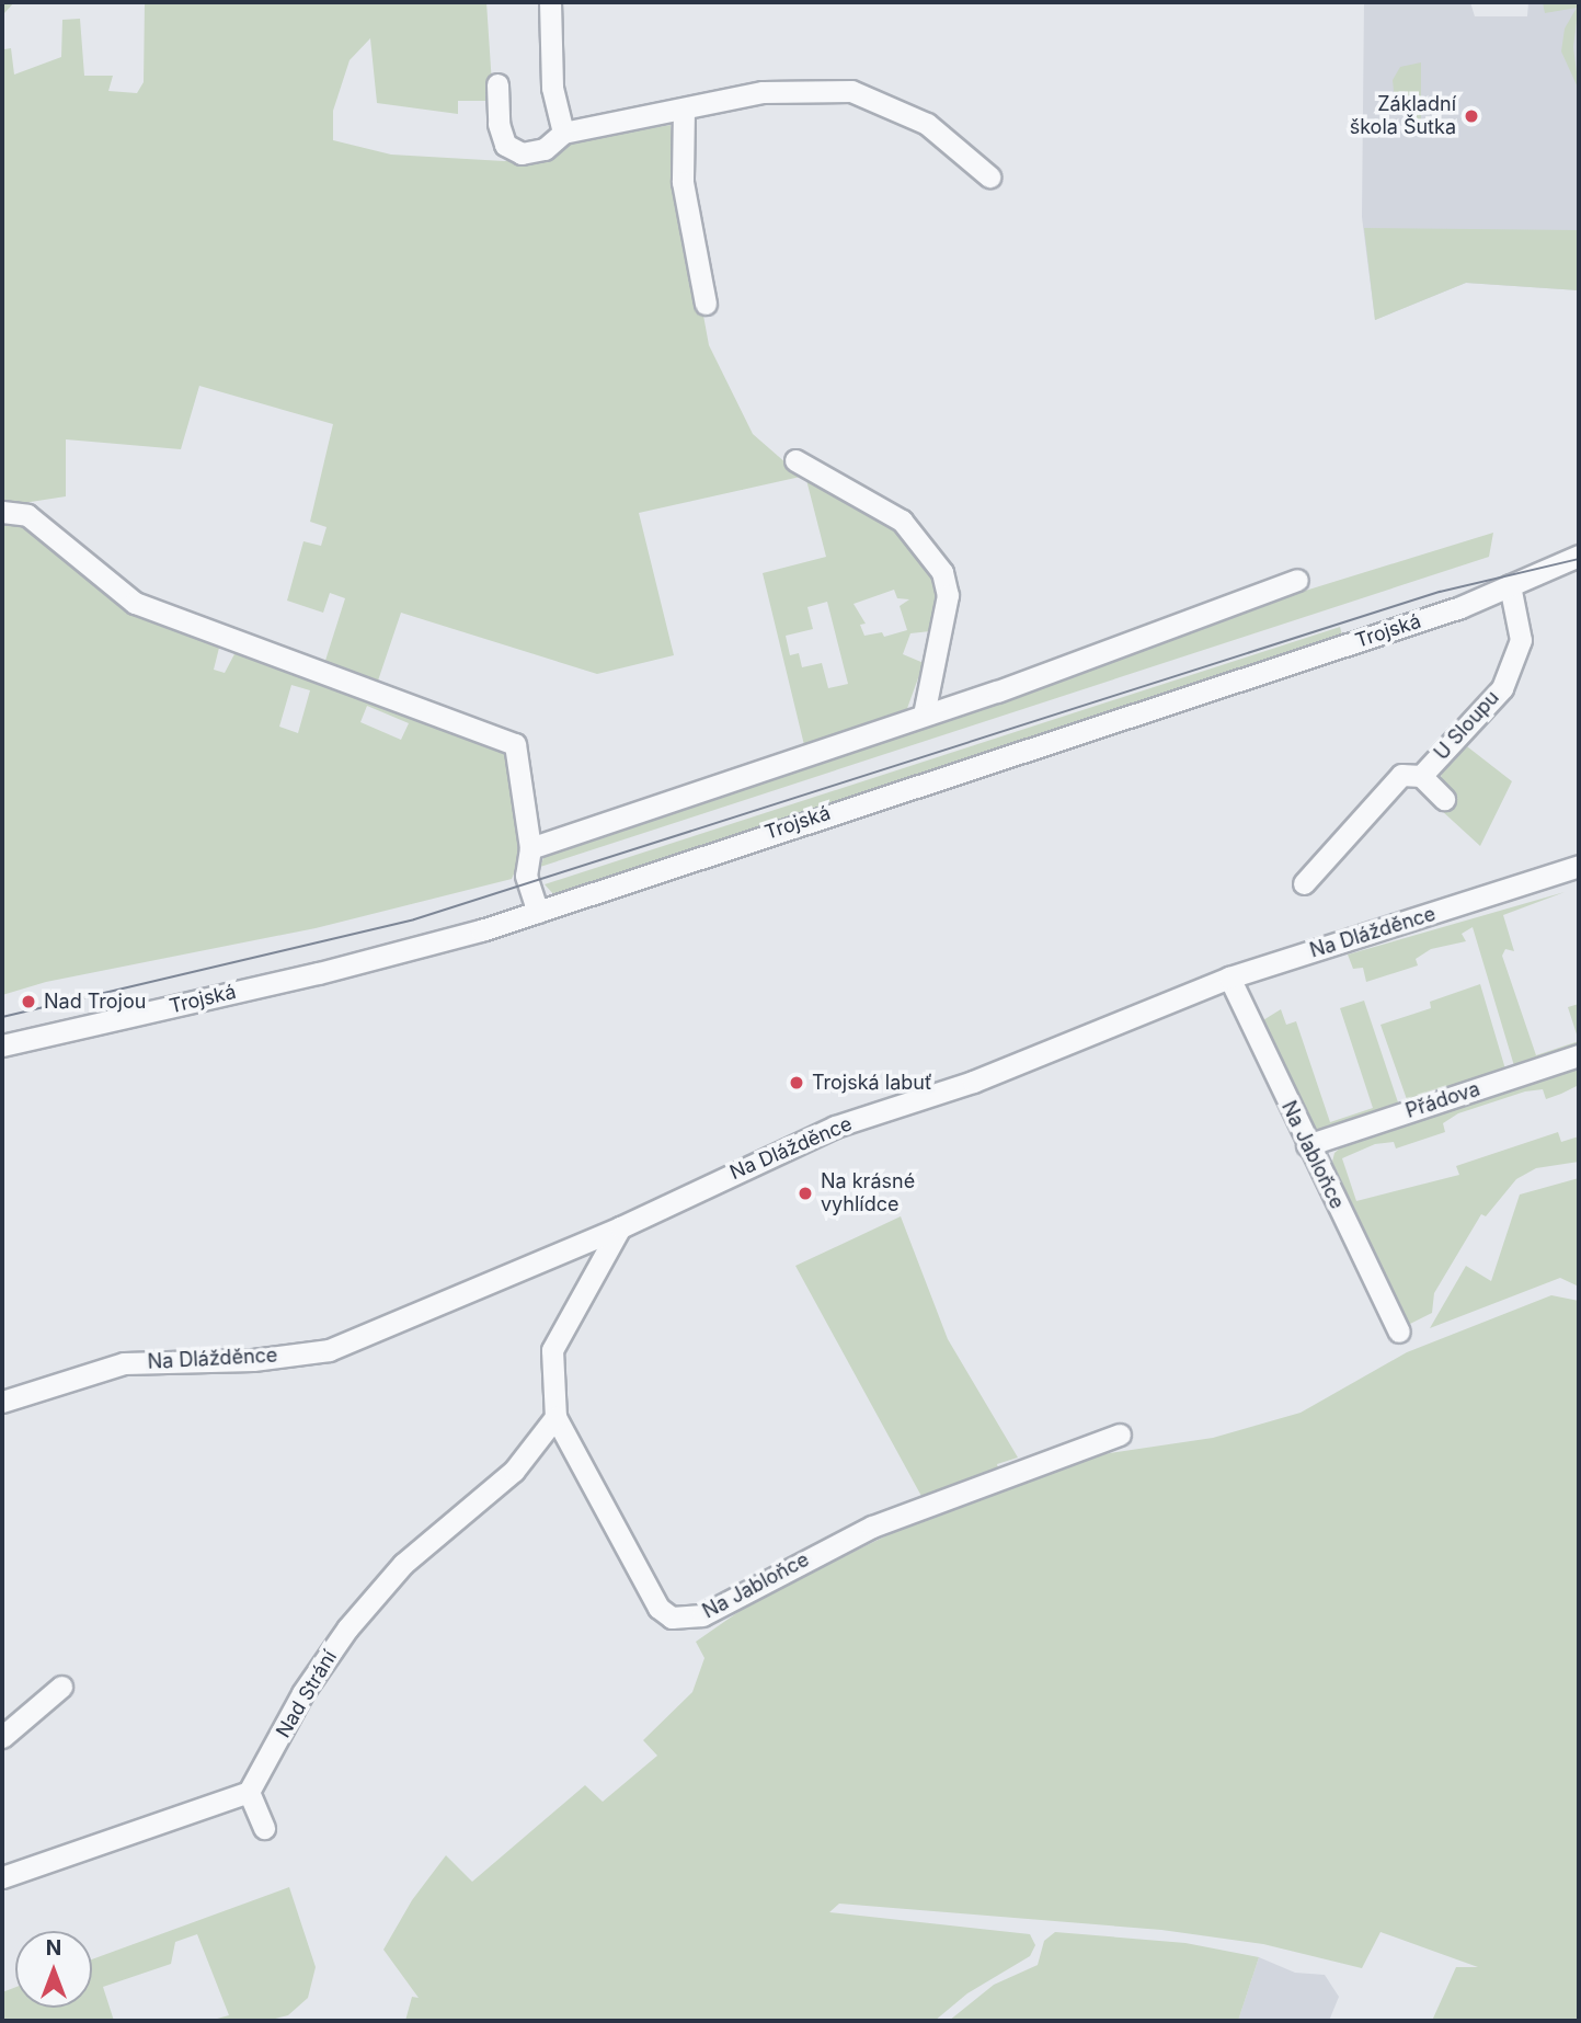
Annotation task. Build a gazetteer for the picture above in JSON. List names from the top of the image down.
{
  "streets": {
    "street": [
      "Trojská",
      "U Sloupu",
      "Na Dlážděnce",
      "Přádova",
      "Na Jabloňce",
      "Nad Strání"
    ]
  },
  "crossings": [
    ["Trojská", "U Sloupu"],
    ["Na Dlážděnce", "Na Jabloňce"],
    ["Přádova", "Na Jabloňce"],
    ["Na Jabloňce", "Nad Strání"]
  ],
  "places": [
    "Základní škola Šutka",
    "Nad Trojou",
    "Trojská labuť",
    "Na krásné vyhlídce"
  ],
  "north": "top"
}
